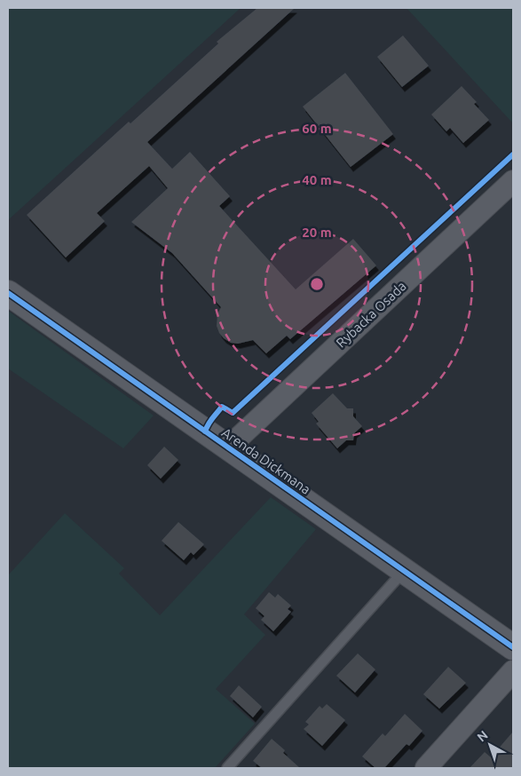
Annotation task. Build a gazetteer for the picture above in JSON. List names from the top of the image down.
{
  "streets": {
    "street": ["Rybacka Osada", "Arenda Dickmana"]
  },
  "crossings": [
    ["Rybacka Osada", "Arenda Dickmana"]
  ],
  "north": "top left",
  "rings": ["60 m", "40 m", "20 m"]
}
